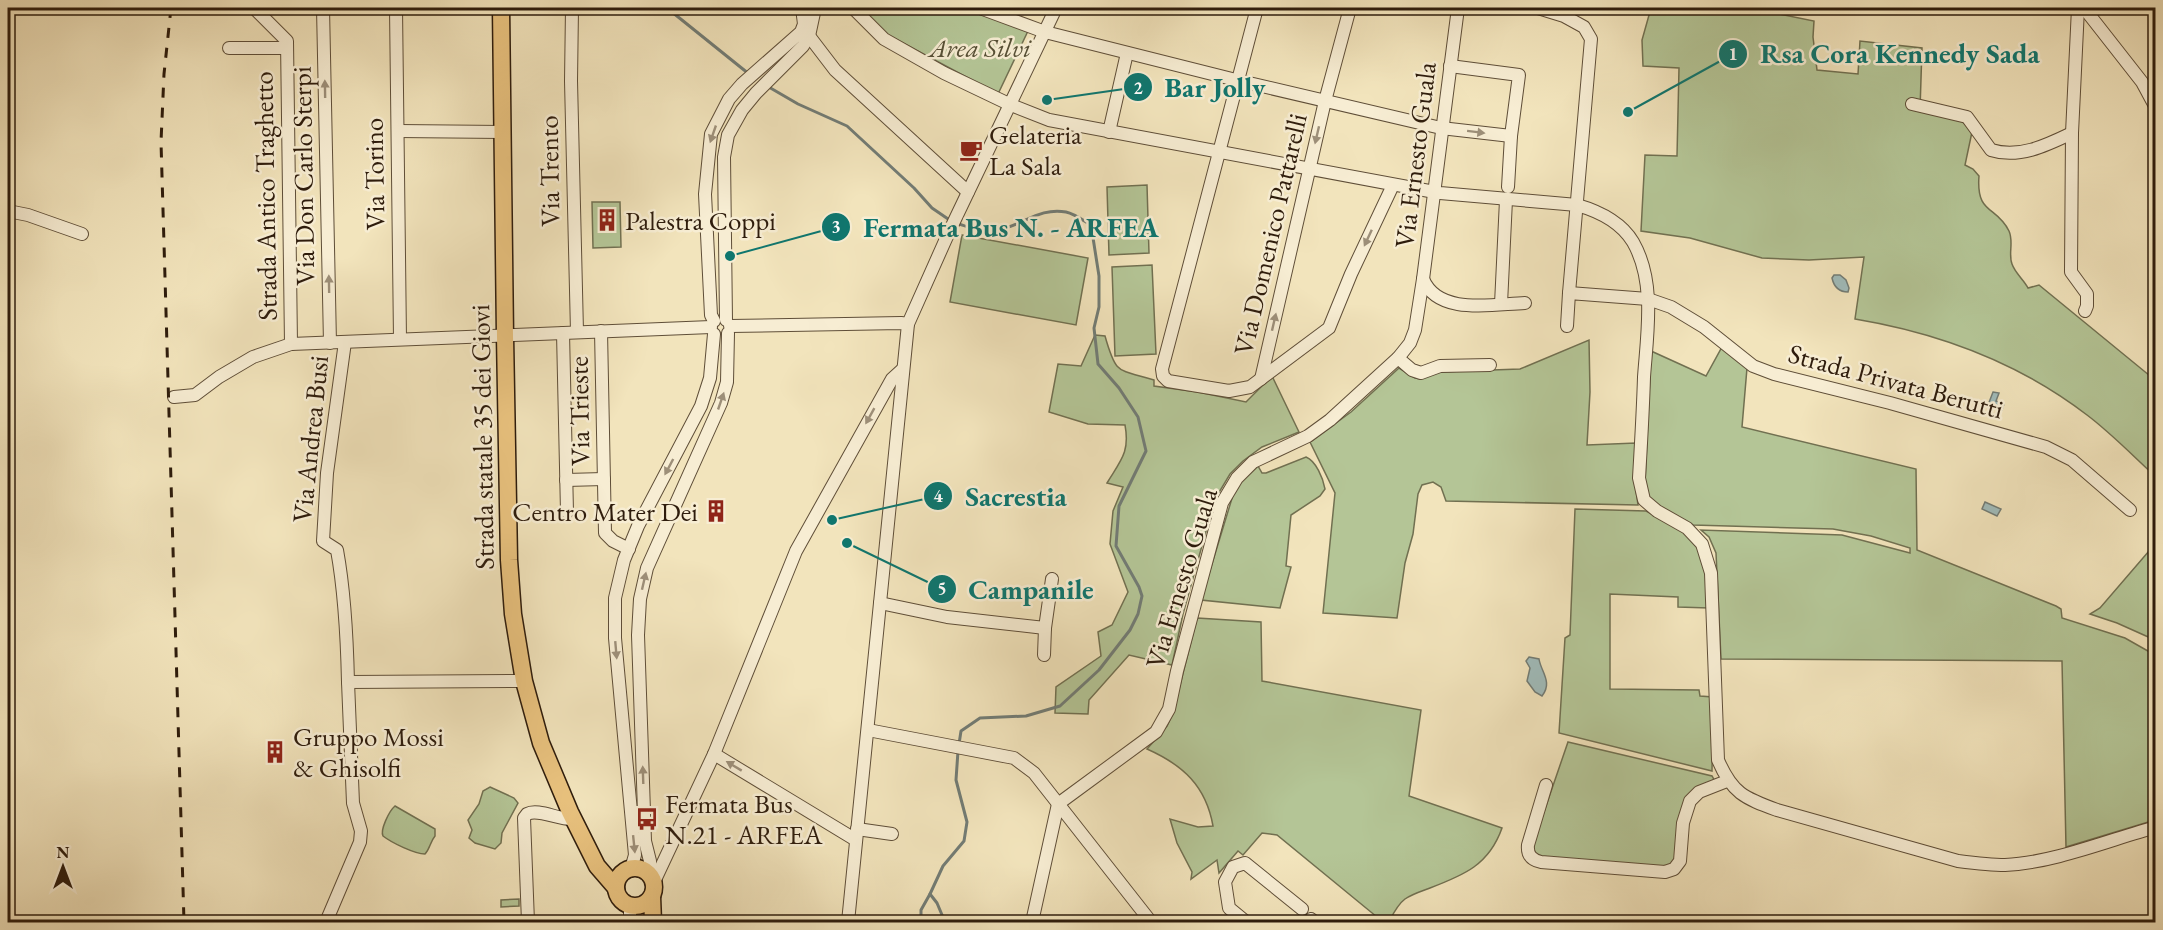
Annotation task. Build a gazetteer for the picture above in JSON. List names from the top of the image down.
{
  "streets": {
    "main road": ["Strada statale 35 dei Giovi"],
    "street": [
      "Via Ernesto Guala",
      "Via Trento",
      "Via Torino",
      "Via Don Carlo Sterpi",
      "Strada Antico Traghetto",
      "Via Domenico Pattarelli",
      "Strada Privata Berutti",
      "Via Trieste",
      "Via Andrea Busi"
    ]
  },
  "one_way": ["Via Don Carlo Sterpi"],
  "parks": ["Area Silvi"],
  "places": {
    "other": [
      "Bar Jolly",
      "Rsa Cora Kennedy Sada",
      "Fermata Bus N. - ARFEA",
      "Sacrestia",
      "Campanile"
    ],
    "cafe": ["Gelateria La Sala"],
    "building": ["Palestra Coppi", "Centro Mater Dei", "Gruppo Mossi & Ghisolfi"],
    "bus stop": ["Fermata Bus N.21 - ARFEA"]
  },
  "north": "top"
}
